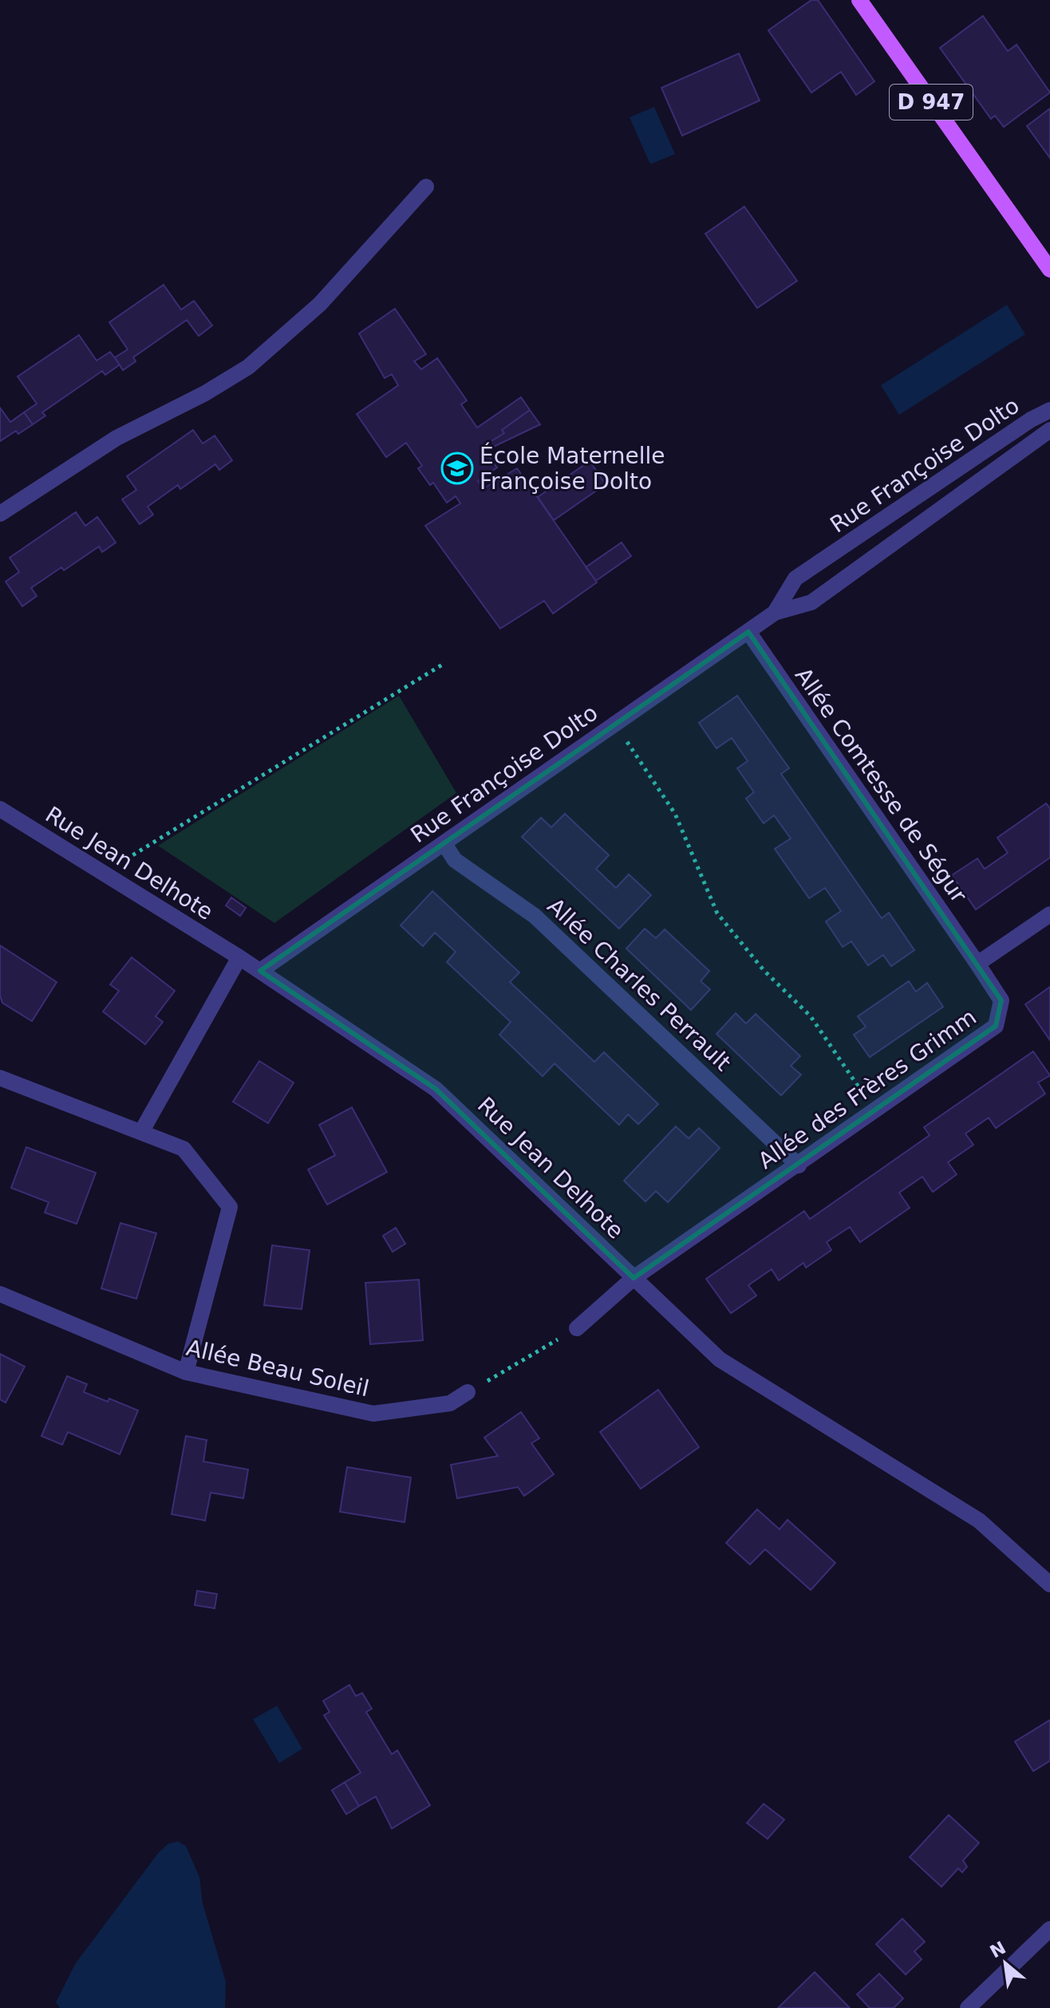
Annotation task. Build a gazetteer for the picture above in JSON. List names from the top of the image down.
{
  "streets": {
    "main road": ["D 947"],
    "street": [
      "Rue Françoise Dolto",
      "Allée Comtesse de Ségur",
      "Rue Jean Delhote",
      "Allée Charles Perrault",
      "Allée des Frères Grimm",
      "Allée Beau Soleil"
    ]
  },
  "crossings": [
    ["Rue Françoise Dolto", "Allée Comtesse de Ségur"],
    ["Rue Françoise Dolto", "Rue Jean Delhote"],
    ["Rue Françoise Dolto", "Allée Charles Perrault"],
    ["Allée Comtesse de Ségur", "Allée des Frères Grimm"],
    ["Rue Jean Delhote", "Allée des Frères Grimm"],
    ["Allée Charles Perrault", "Allée des Frères Grimm"]
  ],
  "places": {
    "school or university": ["École Maternelle Françoise Dolto"]
  },
  "north": "top left"
}
